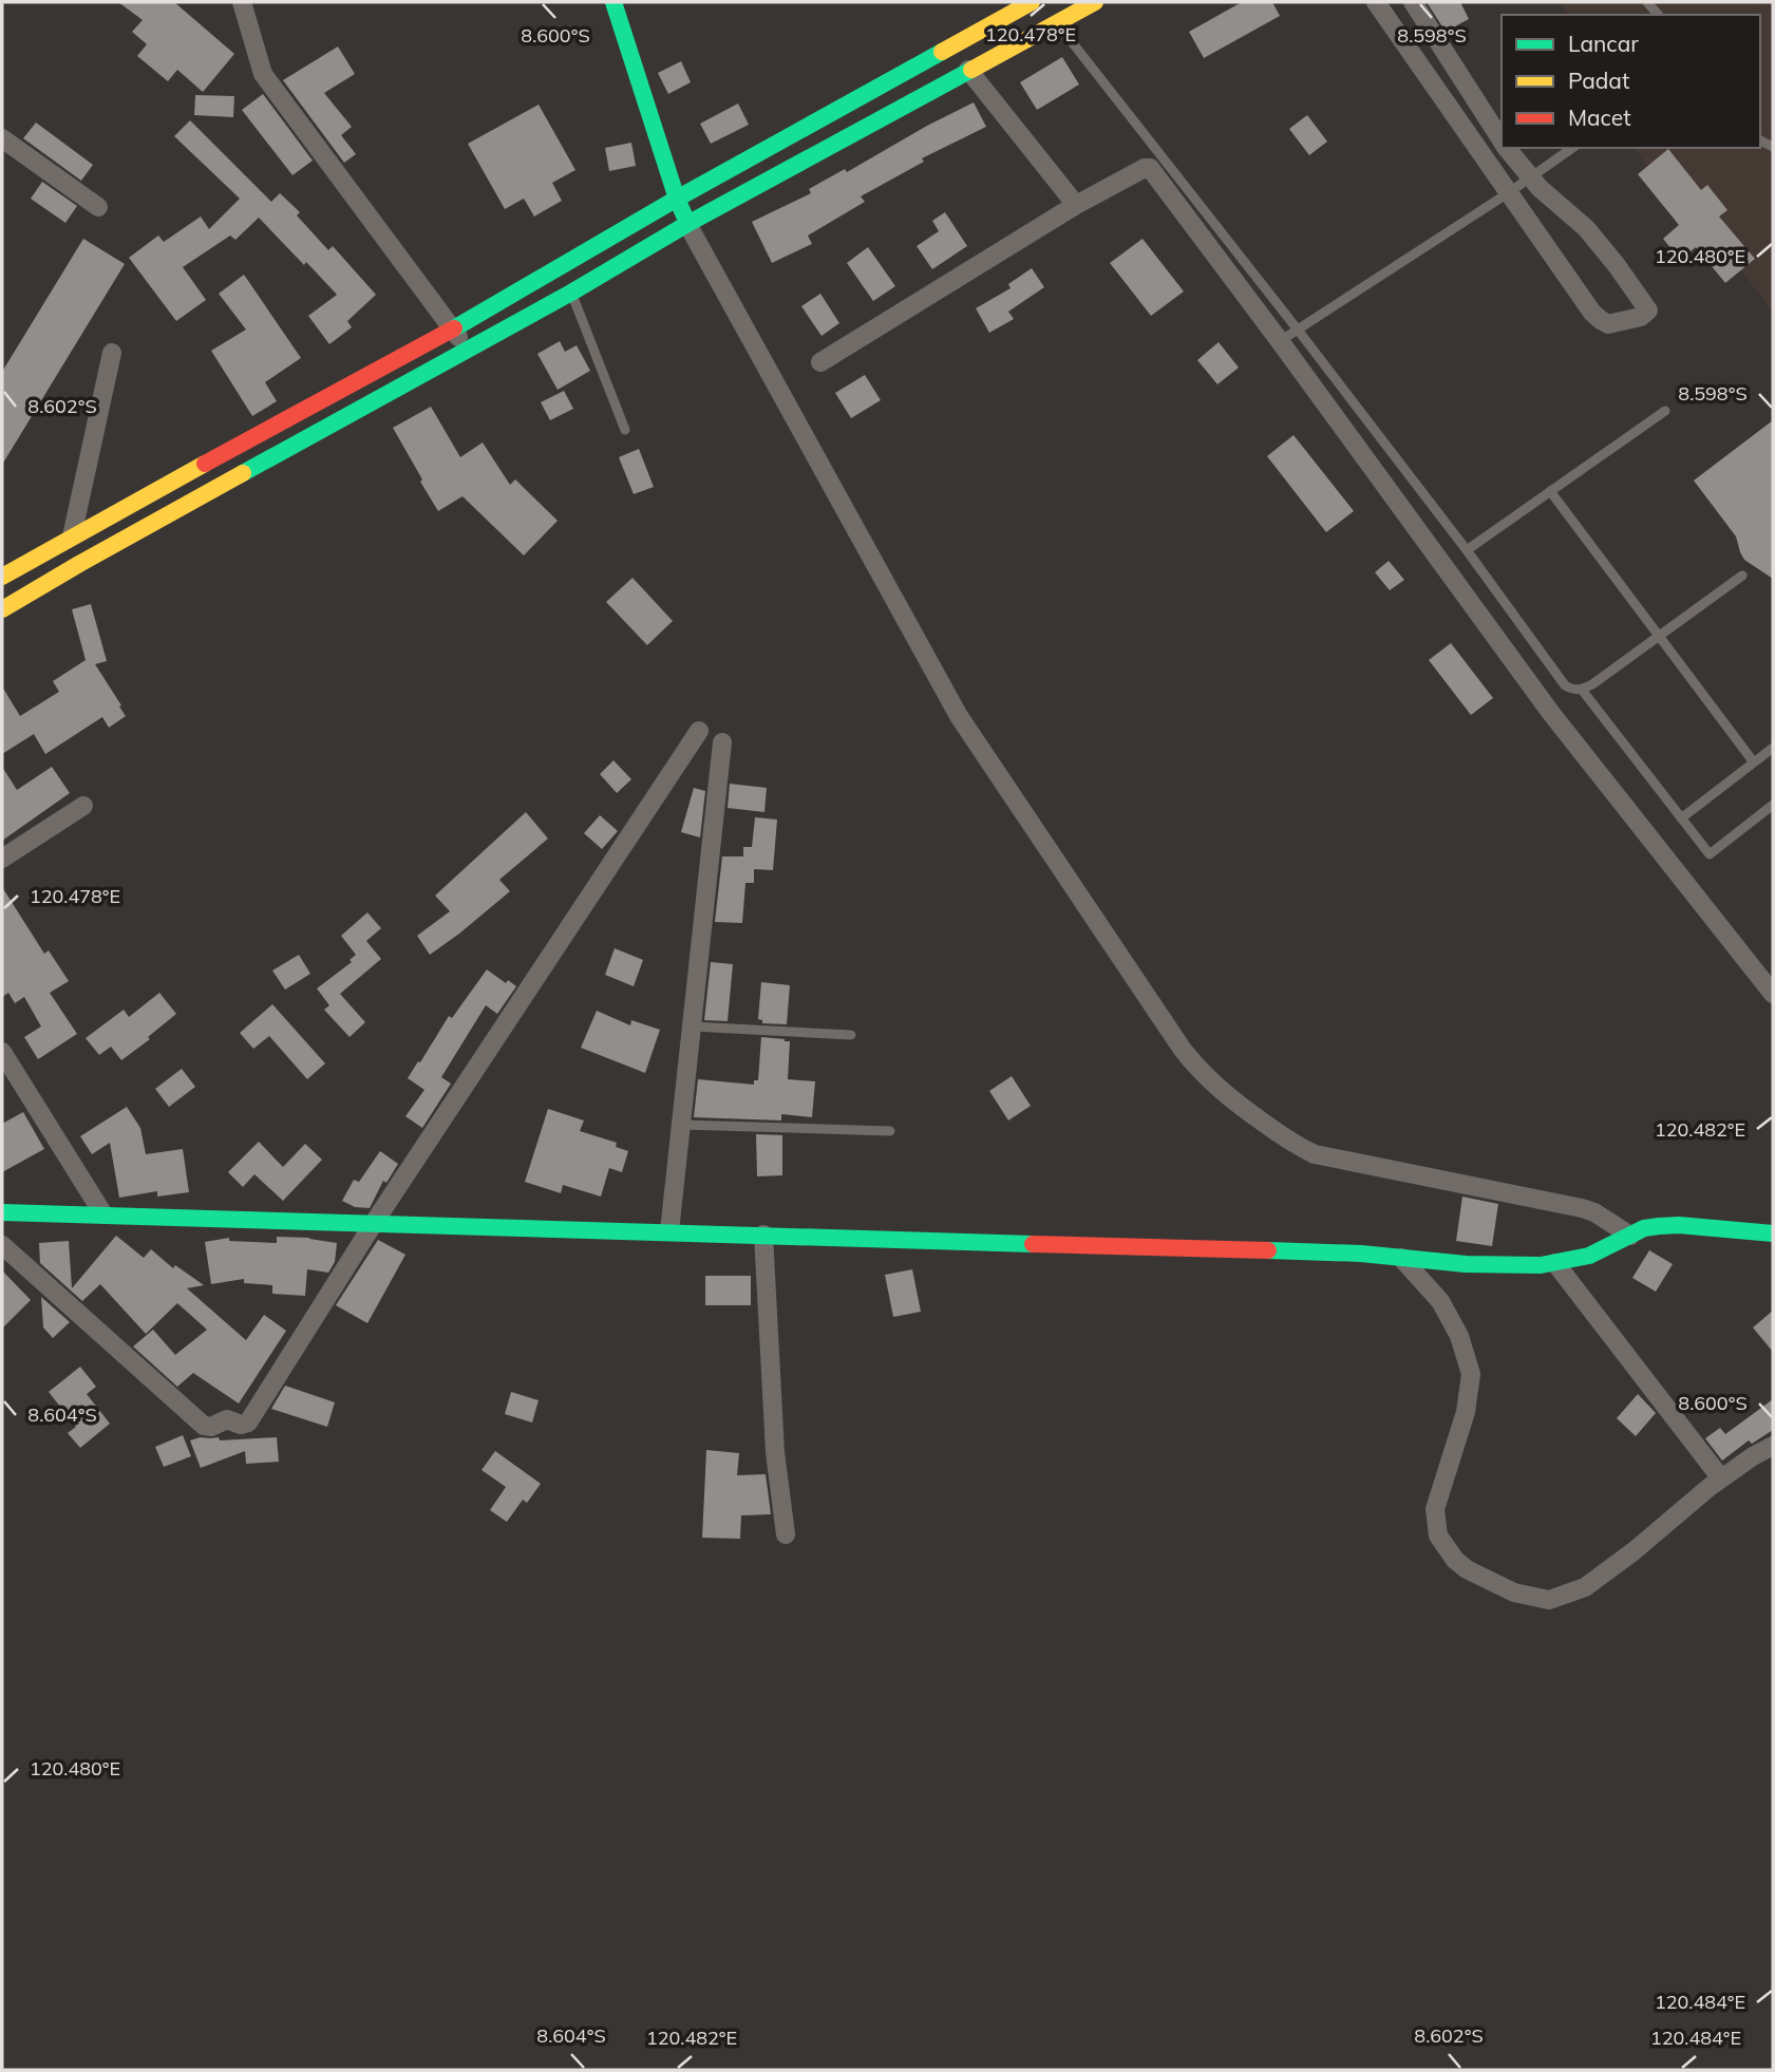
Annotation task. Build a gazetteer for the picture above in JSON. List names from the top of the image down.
{
  "legend": ["Lancar", "Padat", "Macet"],
  "coordinates": [
    "120.478°E",
    "8.600°S",
    "8.598°S",
    "120.480°E",
    "8.602°S",
    "120.482°E",
    "8.604°S",
    "120.484°E"
  ]
}
